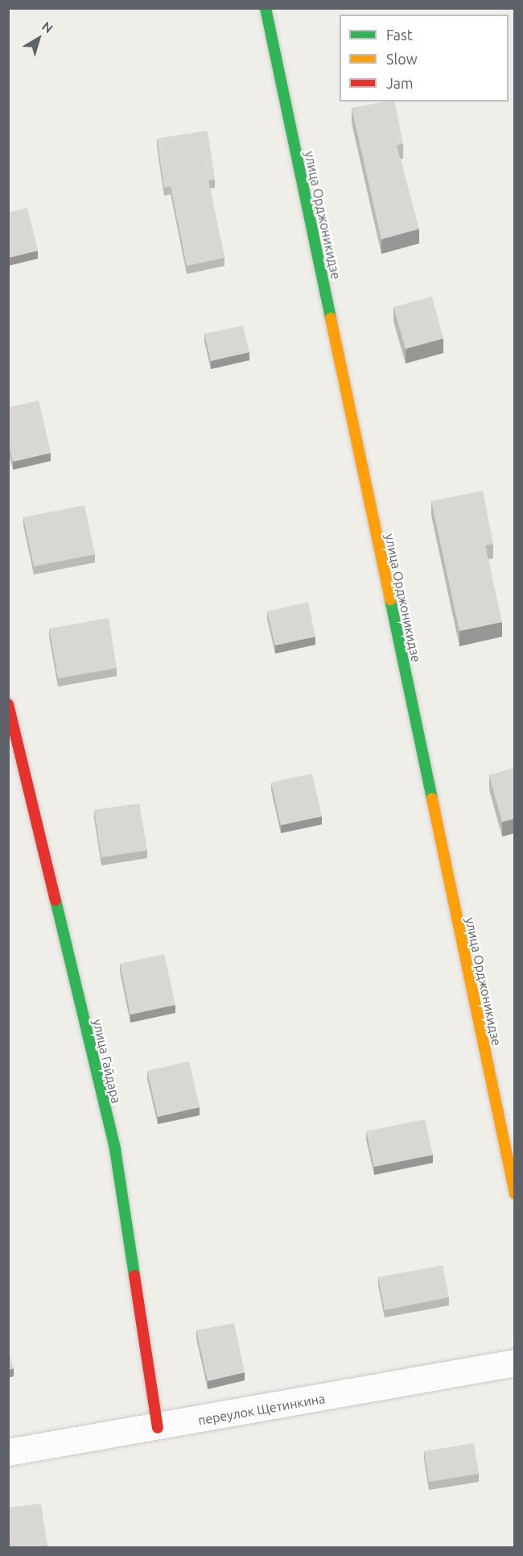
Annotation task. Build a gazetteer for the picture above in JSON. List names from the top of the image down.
{
  "streets": {
    "street": ["улица Орджоникидзе", "улица Гайдара", "переулок Щетинкина"]
  },
  "crossings": [
    ["улица Гайдара", "переулок Щетинкина"]
  ],
  "legend": ["Fast", "Slow", "Jam"],
  "north": "top right"
}
